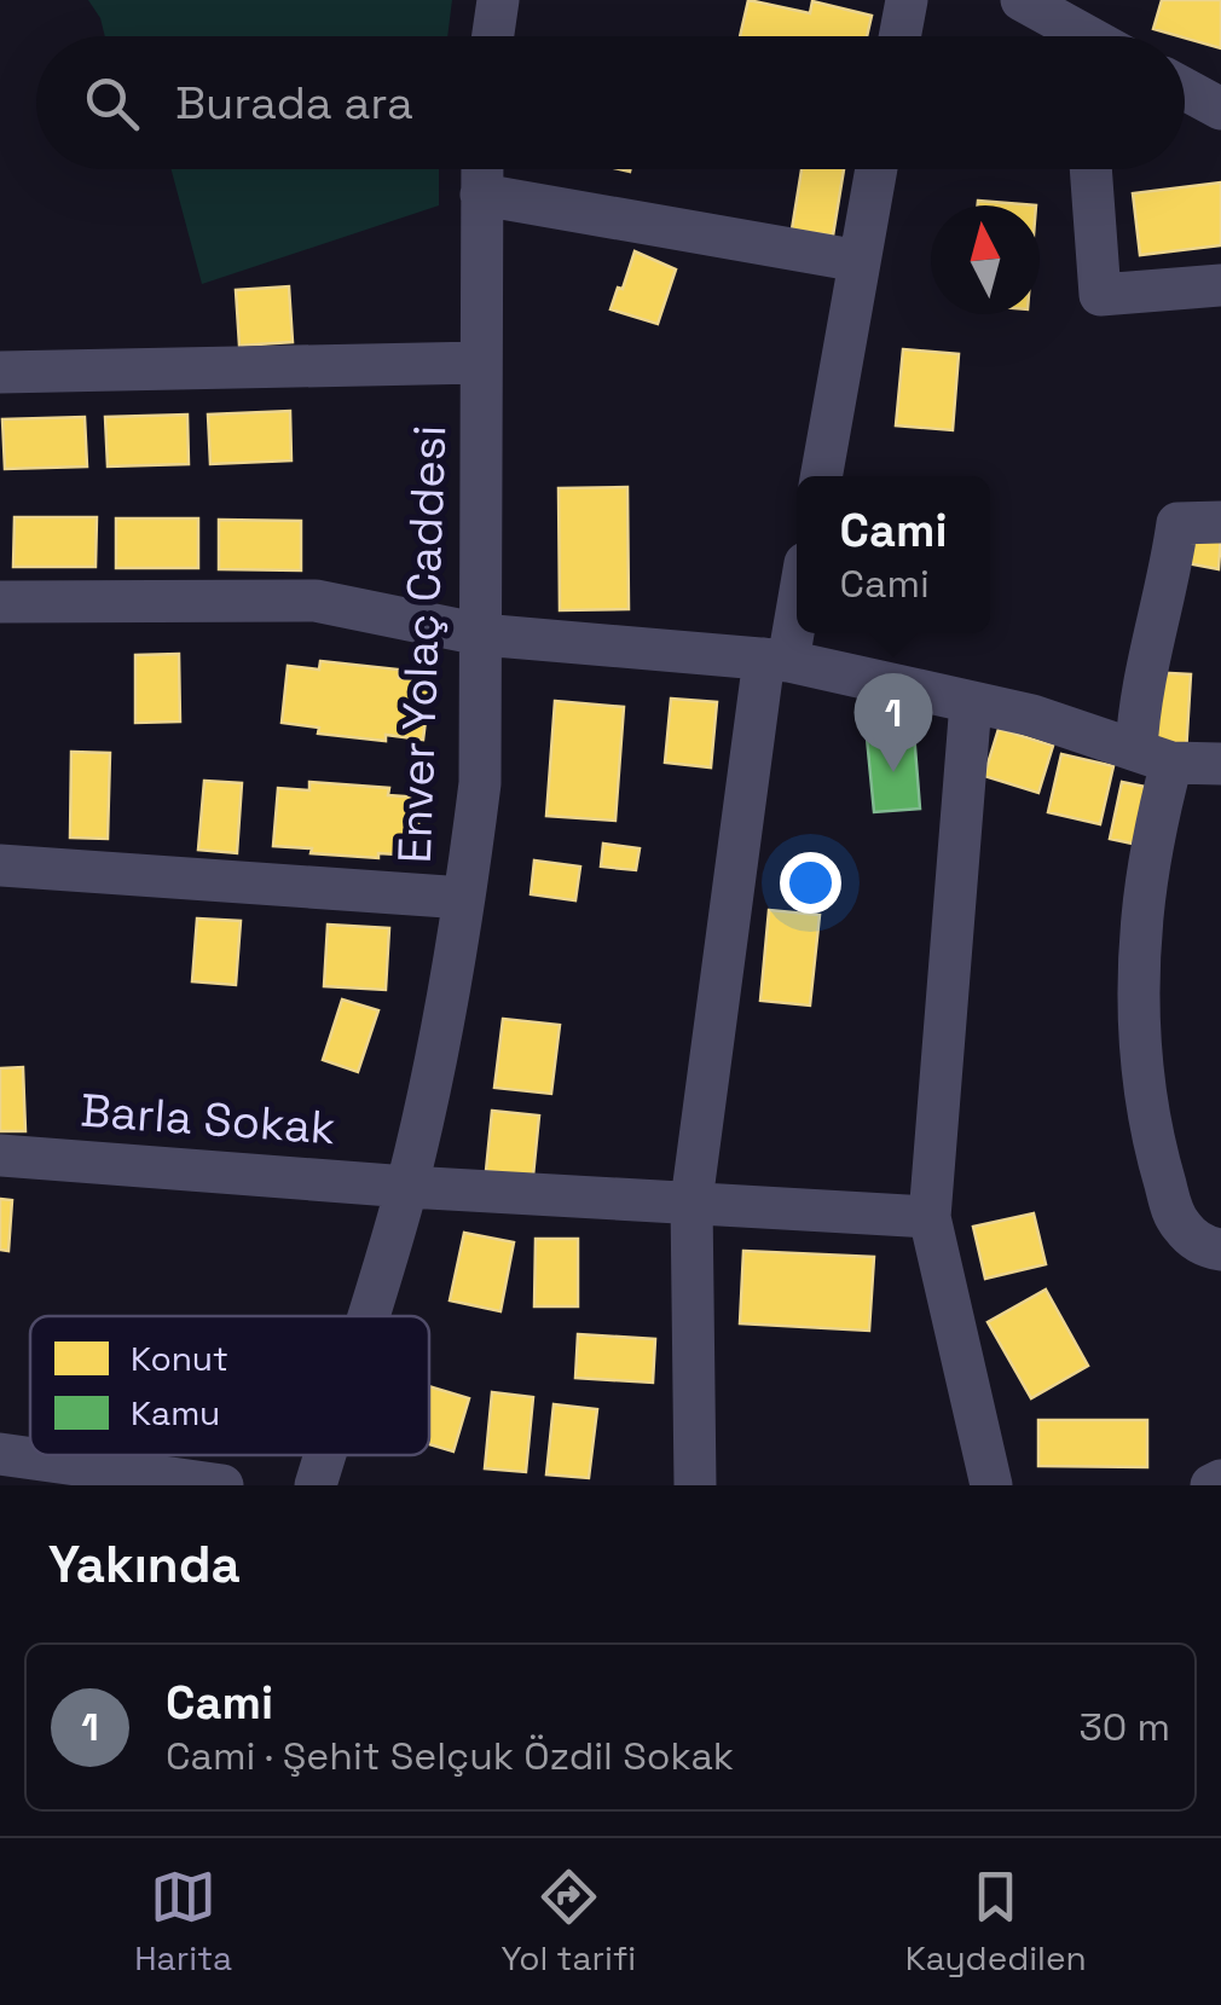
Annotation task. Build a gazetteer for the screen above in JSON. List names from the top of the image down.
{
  "streets": {
    "street": ["Enver Yolaç Caddesi", "Barla Sokak"]
  },
  "crossings": [
    ["Enver Yolaç Caddesi", "Barla Sokak"]
  ],
  "legend": ["Konut", "Kamu"],
  "north": "top",
  "page": {
    "search": "Burada ara",
    "popup": ["Cami", "Cami"],
    "pins": "1",
    "heading": "Yakında",
    "list": [
      {
        "mark": "1",
        "name": "Cami",
        "note": "Cami · Şehit Selçuk Özdil Sokak",
        "value": "30 m"
      }
    ],
    "nav": ["Harita", "Yol tarifi", "Kaydedilen"]
  }
}
